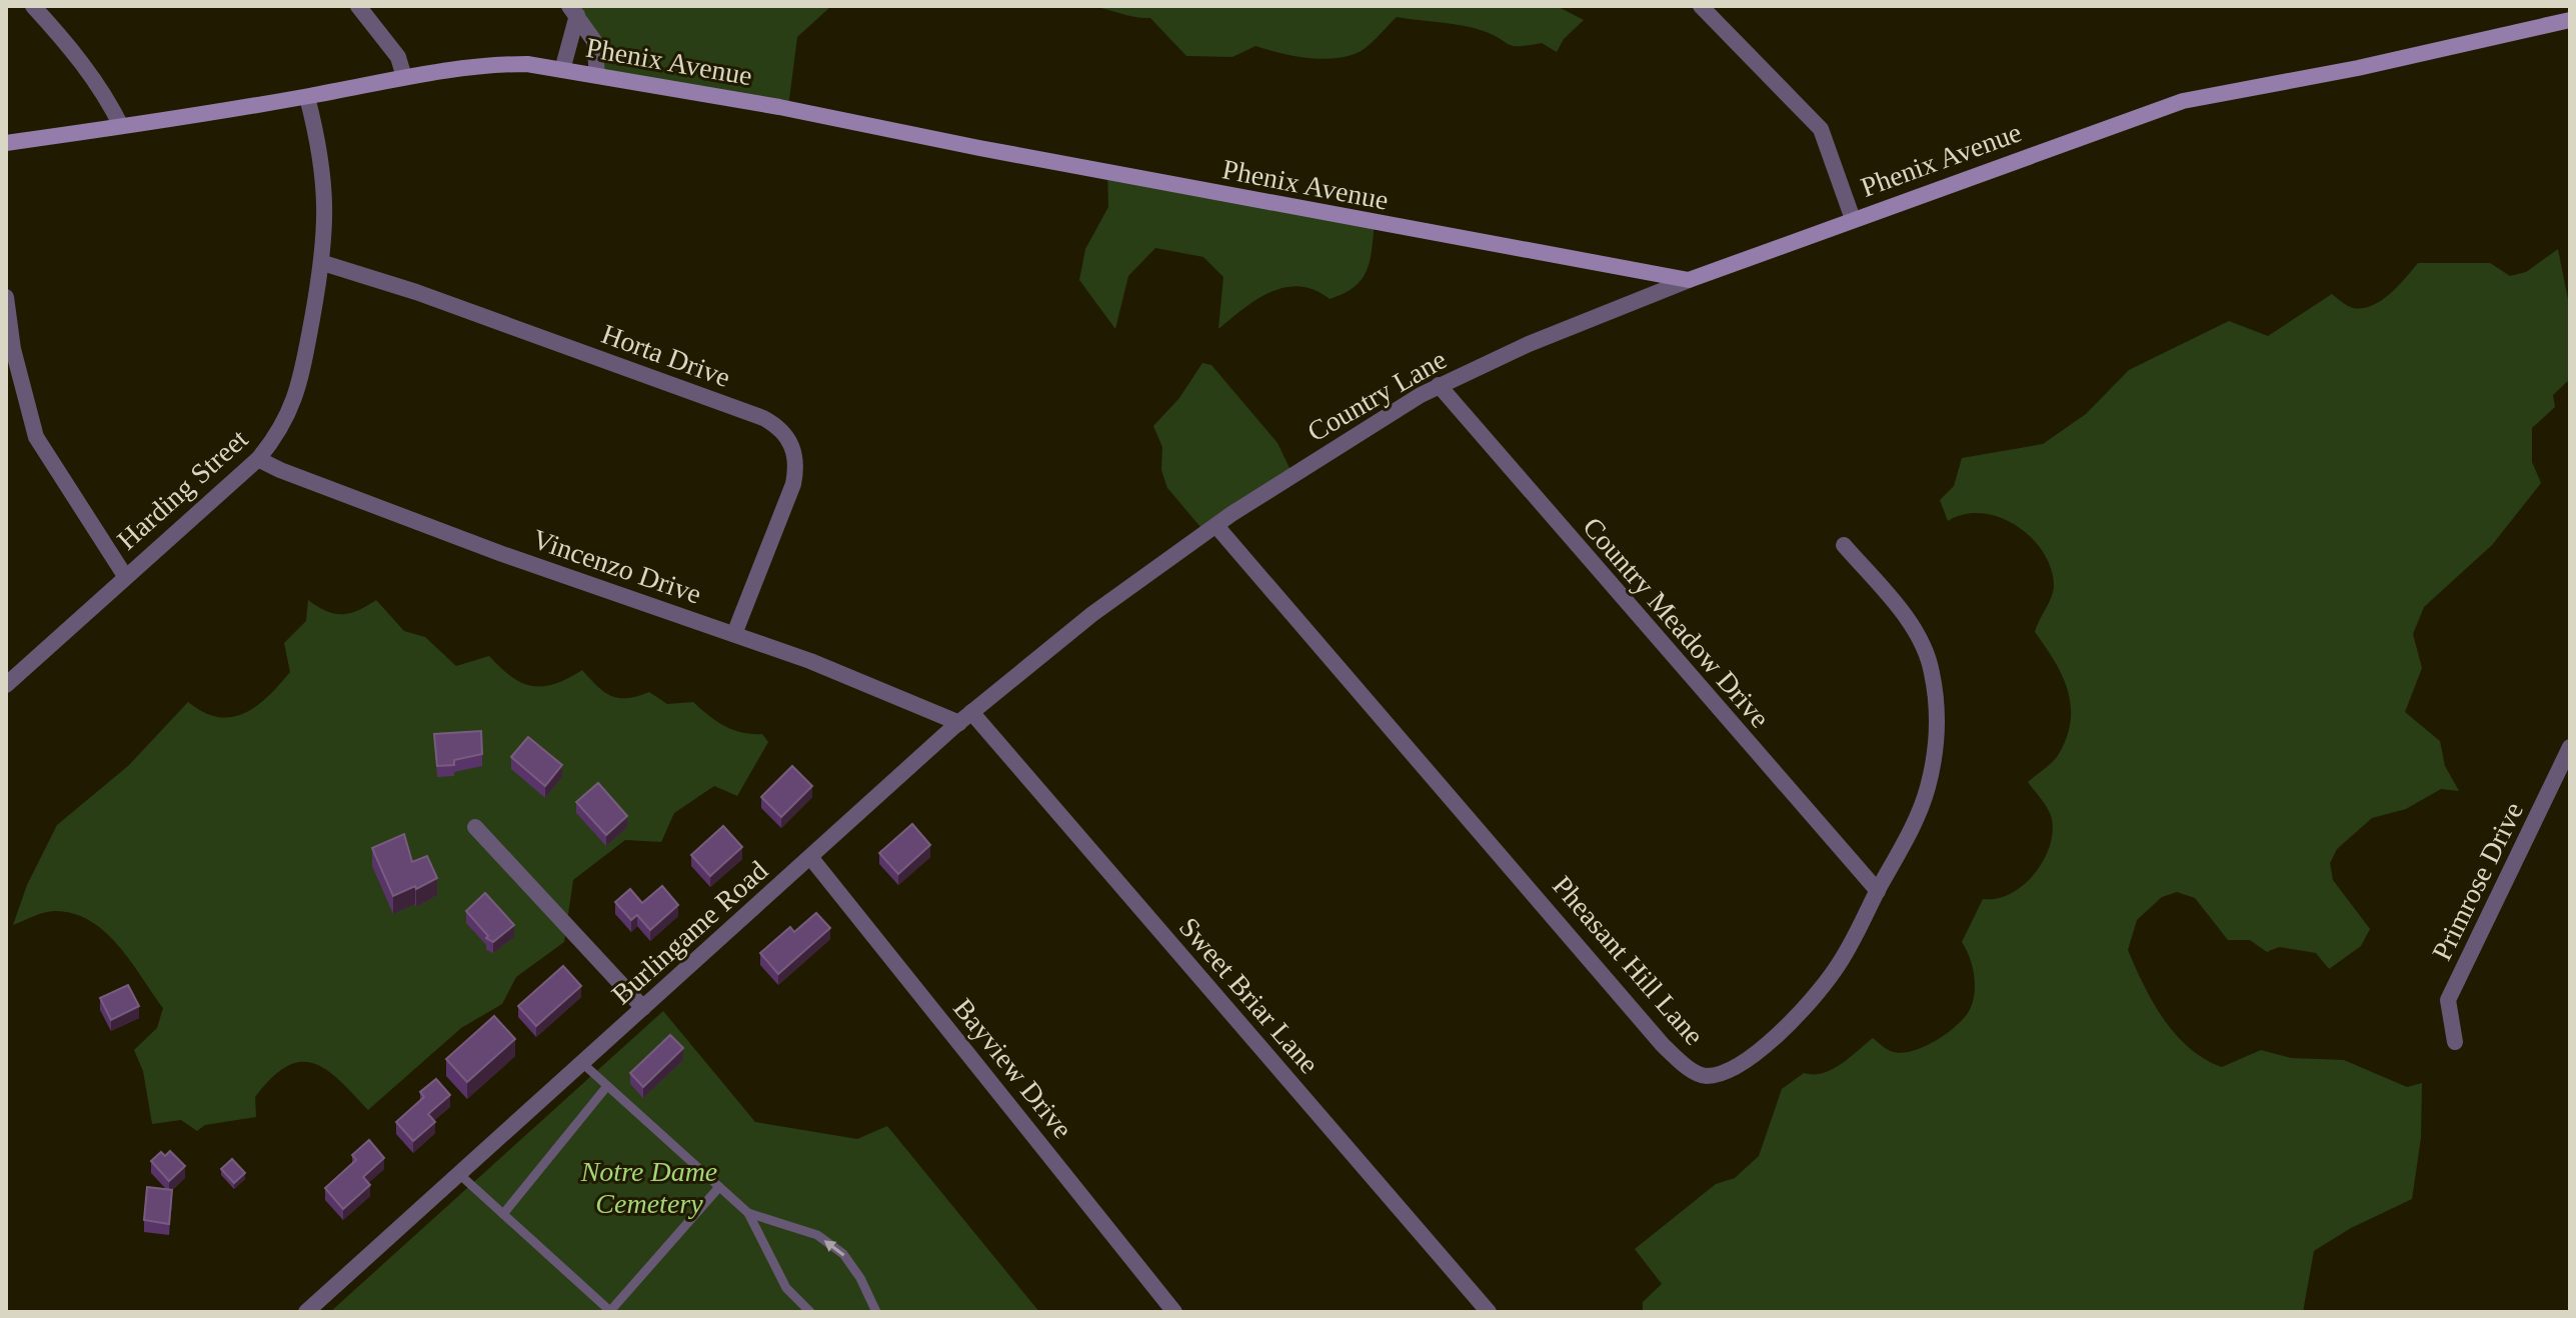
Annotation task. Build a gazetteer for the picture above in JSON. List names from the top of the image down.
{
  "streets": {
    "main road": ["Phenix Avenue"],
    "street": [
      "Horta Drive",
      "Country Lane",
      "Harding Street",
      "Vincenzo Drive",
      "Country Meadow Drive",
      "Primrose Drive",
      "Burlingame Road",
      "Pheasant Hill Lane",
      "Sweet Briar Lane",
      "Bayview Drive"
    ]
  },
  "crossings": [
    ["Phenix Avenue", "Country Lane"],
    ["Phenix Avenue", "Harding Street"],
    ["Horta Drive", "Harding Street"],
    ["Horta Drive", "Vincenzo Drive"],
    ["Country Lane", "Country Meadow Drive"],
    ["Country Lane", "Burlingame Road"],
    ["Country Lane", "Pheasant Hill Lane"],
    ["Harding Street", "Vincenzo Drive"],
    ["Vincenzo Drive", "Burlingame Road"],
    ["Vincenzo Drive", "Sweet Briar Lane"],
    ["Country Meadow Drive", "Pheasant Hill Lane"],
    ["Burlingame Road", "Sweet Briar Lane"],
    ["Burlingame Road", "Bayview Drive"]
  ],
  "parks": ["Notre Dame Cemetery"]
}
